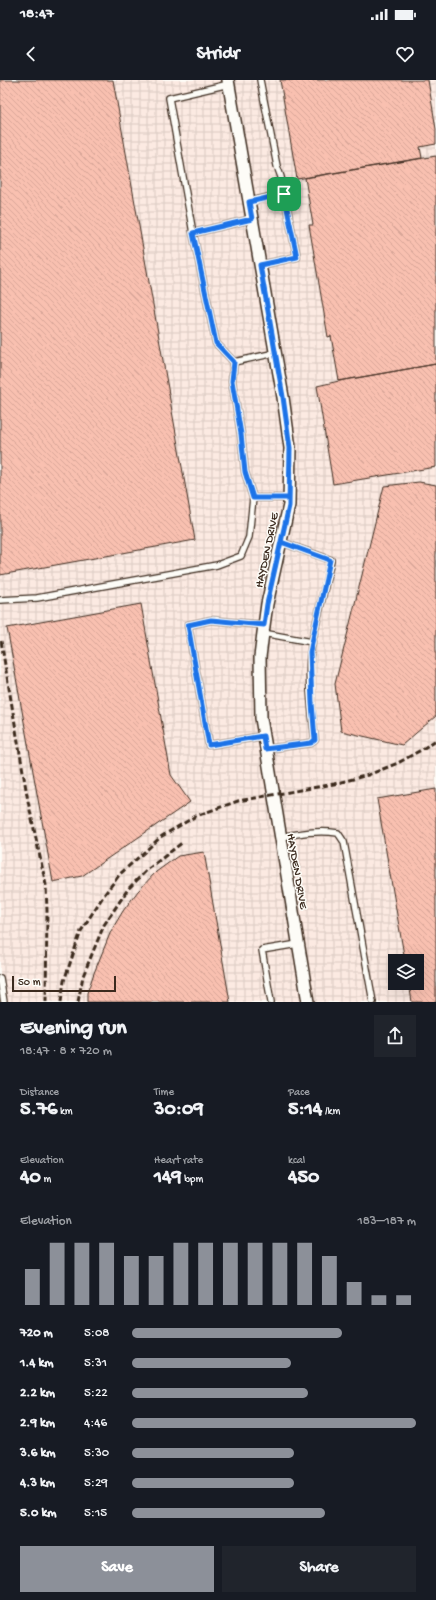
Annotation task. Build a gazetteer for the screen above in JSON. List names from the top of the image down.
{
  "streets": {
    "street": ["HAYDEN DRIVE"]
  },
  "scale_bar": "50 m",
  "page": {
    "status": "18:47",
    "header": "Stridr",
    "scale": "50 m",
    "heading": ["Evening run", "18:47 · 8 × 720 m"],
    "stats": [
      ["Distance", "5.76 km"],
      ["Time", "30:09"],
      ["Pace", "5:14 /km"],
      ["Elevation", "40 m"],
      ["Heart rate", "149 bpm"],
      ["kcal", "450"]
    ],
    "chart": ["Elevation", "183–187 m"],
    "list": [
      {
        "name": "720 m",
        "note": "5:08"
      },
      {
        "name": "1.4 km",
        "note": "5:31"
      },
      {
        "name": "2.2 km",
        "note": "5:22"
      },
      {
        "name": "2.9 km",
        "note": "4:46"
      },
      {
        "name": "3.6 km",
        "note": "5:30"
      },
      {
        "name": "4.3 km",
        "note": "5:29"
      },
      {
        "name": "5.0 km",
        "note": "5:15"
      }
    ],
    "buttons": ["Save", "Share"]
  }
}
